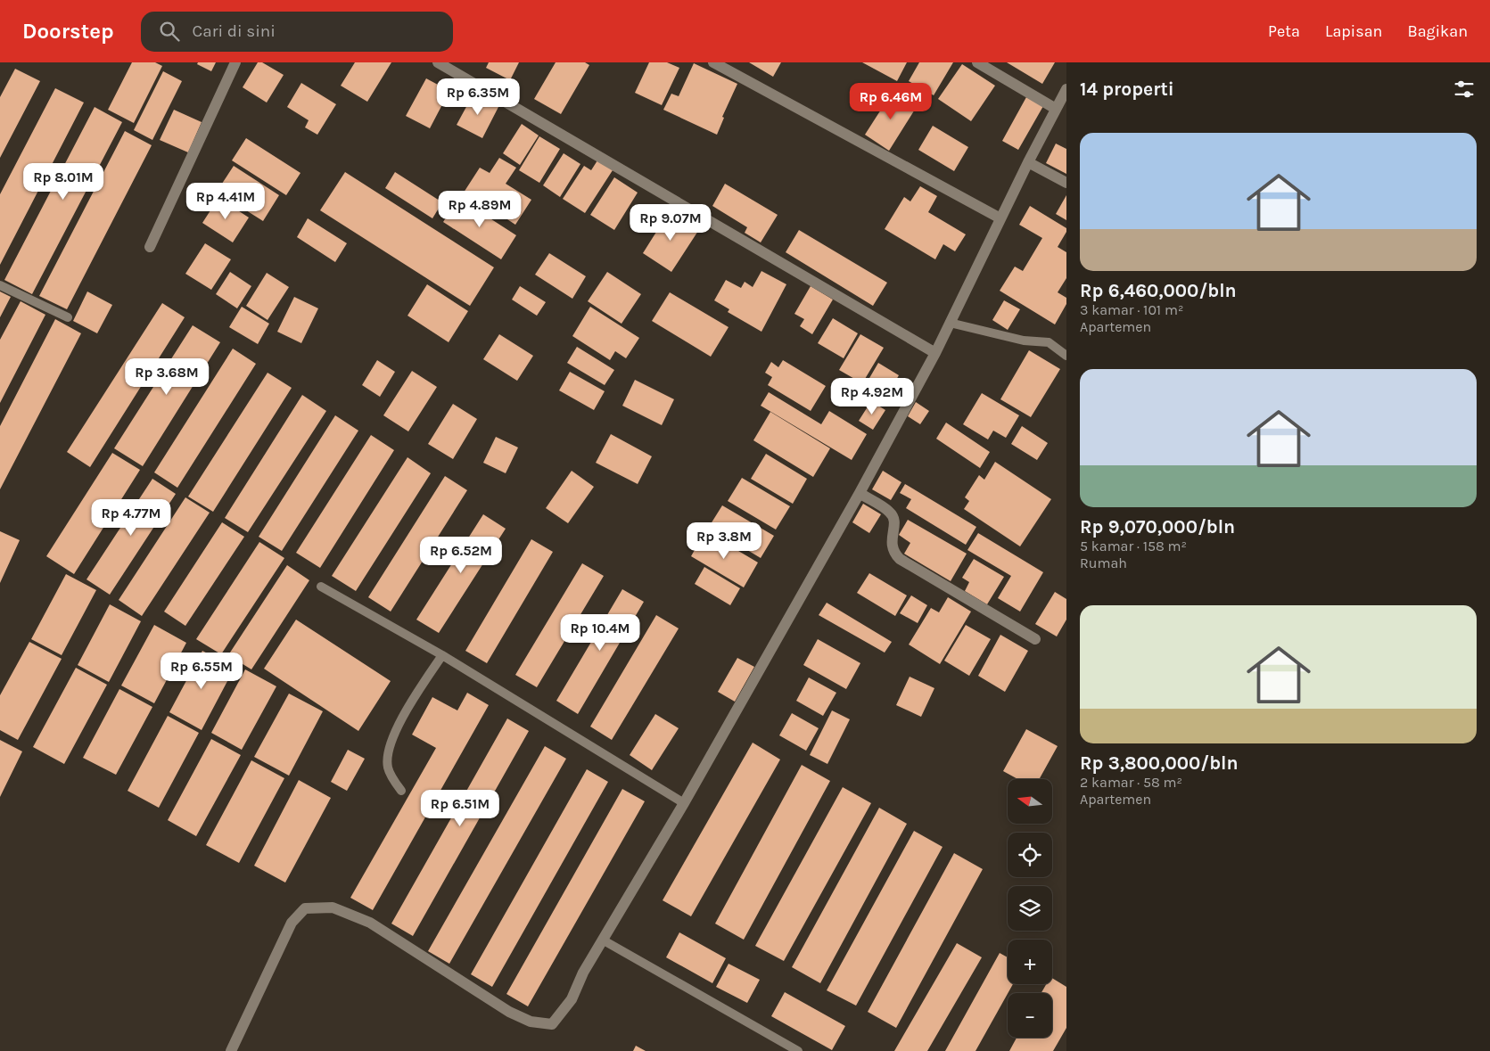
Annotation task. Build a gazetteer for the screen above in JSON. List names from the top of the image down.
{
  "north": "left",
  "page": {
    "header": "Doorstep",
    "search": "Cari di sini",
    "nav": ["Peta", "Lapisan", "Bagikan"],
    "heading": "14 properti",
    "price": [
      "Rp 6.35M",
      "Rp 6.46M",
      "Rp 8.01M",
      "Rp 4.41M",
      "Rp 4.89M",
      "Rp 9.07M",
      "Rp 3.68M",
      "Rp 4.92M",
      "Rp 4.77M",
      "Rp 3.8M",
      "Rp 6.52M",
      "Rp 10.4M",
      "Rp 6.55M",
      "Rp 6.51M"
    ],
    "list": [
      {
        "name": "Rp 6,460,000/bln",
        "note": "3 kamar · 101 m² · Apartemen"
      },
      {
        "name": "Rp 9,070,000/bln",
        "note": "5 kamar · 158 m² · Rumah"
      },
      {
        "name": "Rp 3,800,000/bln",
        "note": "2 kamar · 58 m² · Apartemen"
      }
    ],
    "map_buttons": ["+", "−"]
  }
}
